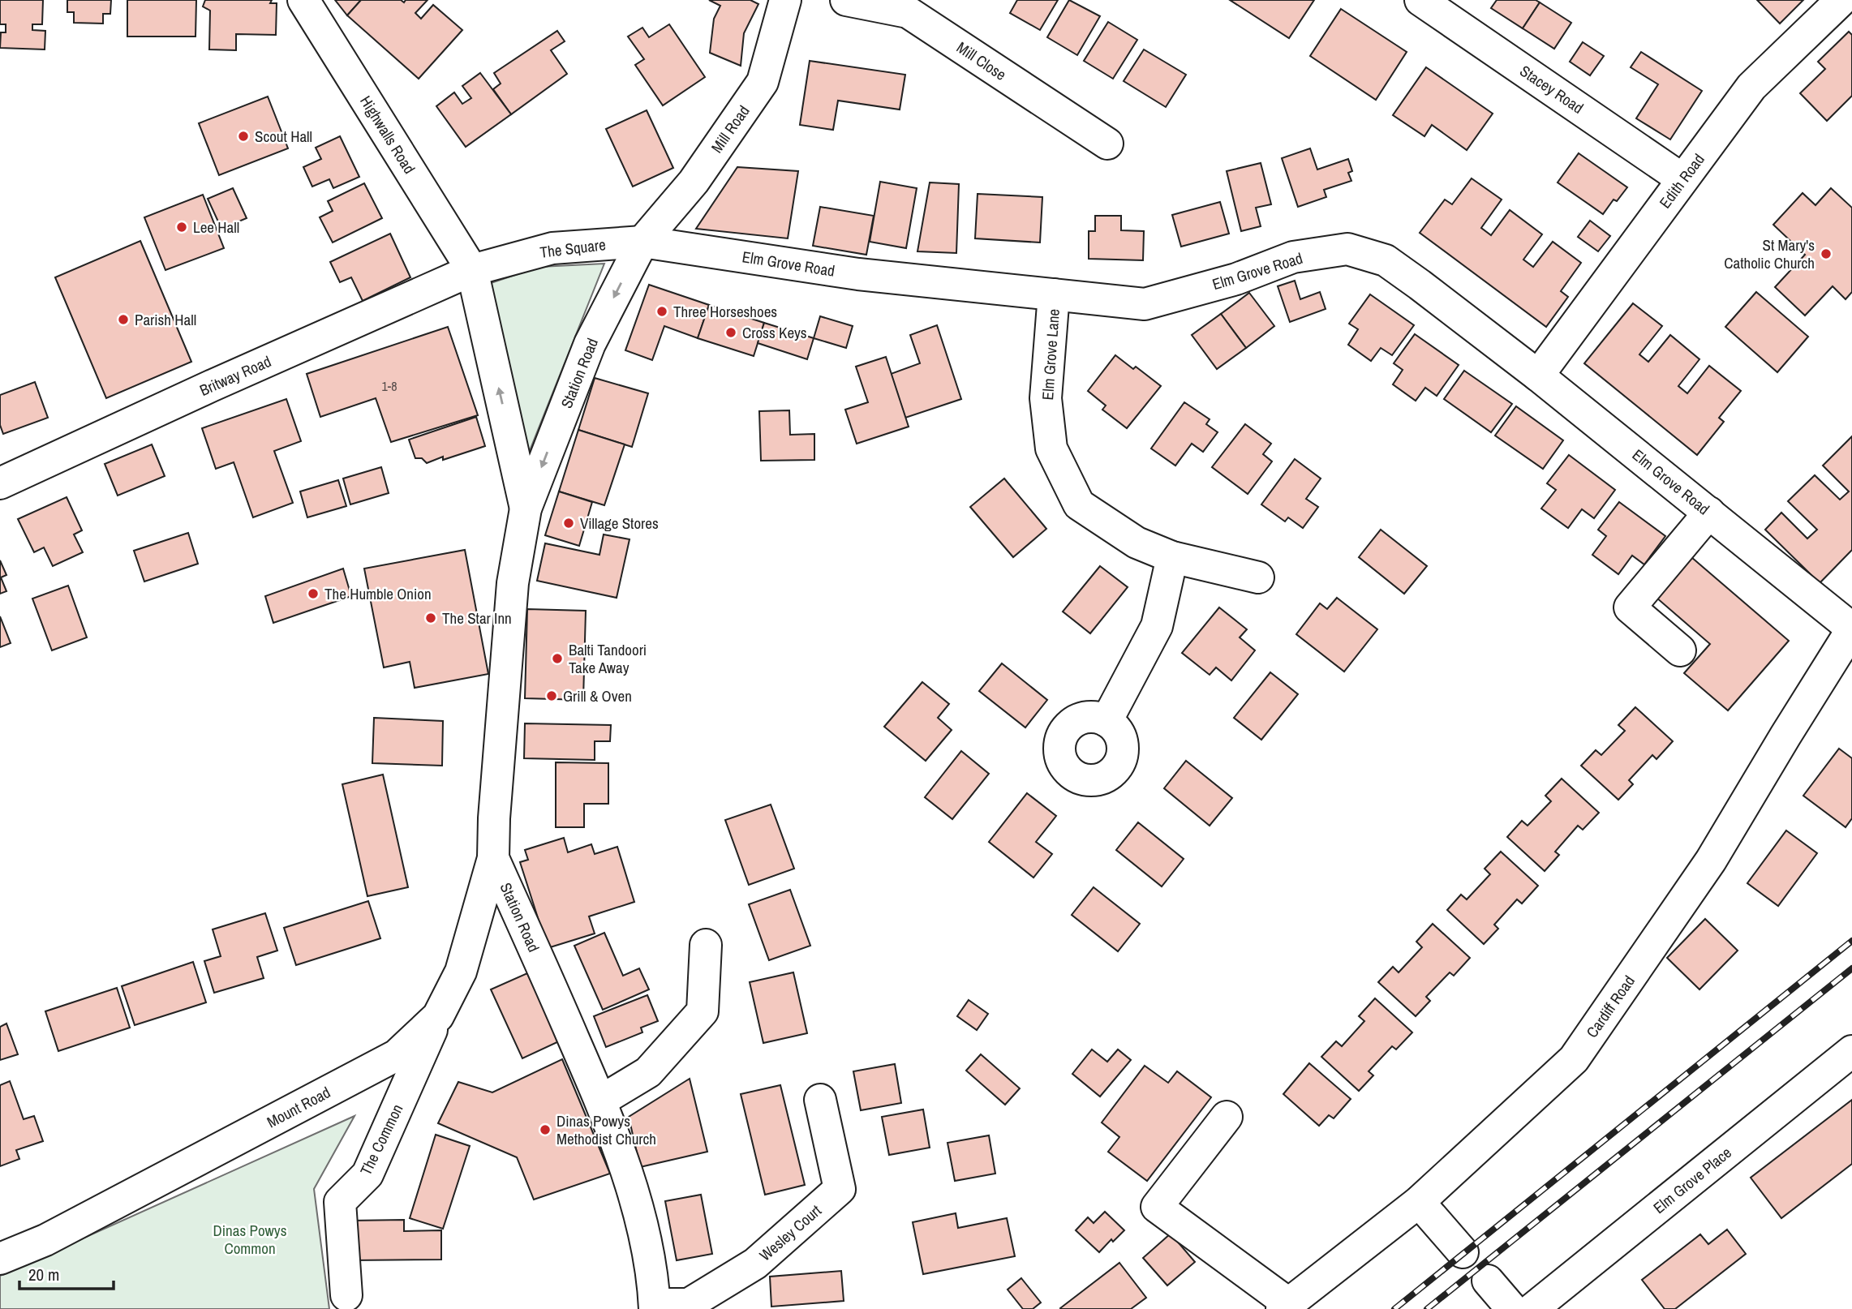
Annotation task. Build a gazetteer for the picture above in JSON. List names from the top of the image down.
{
  "streets": {
    "street": [
      "Mill Close",
      "Stacey Road",
      "Mill Road",
      "Highwalls Road",
      "Edith Road",
      "The Square",
      "Elm Grove Road",
      "Elm Grove Lane",
      "Station Road",
      "Britway Road",
      "Cardiff Road",
      "Mount Road",
      "The Common",
      "Elm Grove Place",
      "Wesley Court"
    ]
  },
  "crossings": [
    ["Stacey Road", "Edith Road"],
    ["Mill Road", "The Square"],
    ["Mill Road", "Elm Grove Road"],
    ["Mill Road", "Station Road"],
    ["Highwalls Road", "The Square"],
    ["Highwalls Road", "Station Road"],
    ["Highwalls Road", "Britway Road"],
    ["Edith Road", "Elm Grove Road"],
    ["The Square", "Elm Grove Road"],
    ["The Square", "Station Road"],
    ["The Square", "Britway Road"],
    ["Elm Grove Road", "Elm Grove Lane"],
    ["Elm Grove Road", "Station Road"],
    ["Elm Grove Road", "Cardiff Road"],
    ["Station Road", "Britway Road"],
    ["Station Road", "Mount Road"],
    ["Station Road", "Wesley Court"],
    ["Mount Road", "The Common"]
  ],
  "parks": ["Dinas Powys Common"],
  "places": [
    "Scout Hall",
    "Lee Hall",
    "St Mary's Catholic Church",
    "Three Horseshoes",
    "Parish Hall",
    "Cross Keys",
    "Village Stores",
    "The Humble Onion",
    "The Star Inn",
    "Balti Tandoori Take Away",
    "Grill & Oven",
    "Dinas Powys Methodist Church"
  ],
  "house_numbers": ["1-8"],
  "scale_bar": "20 m"
}
